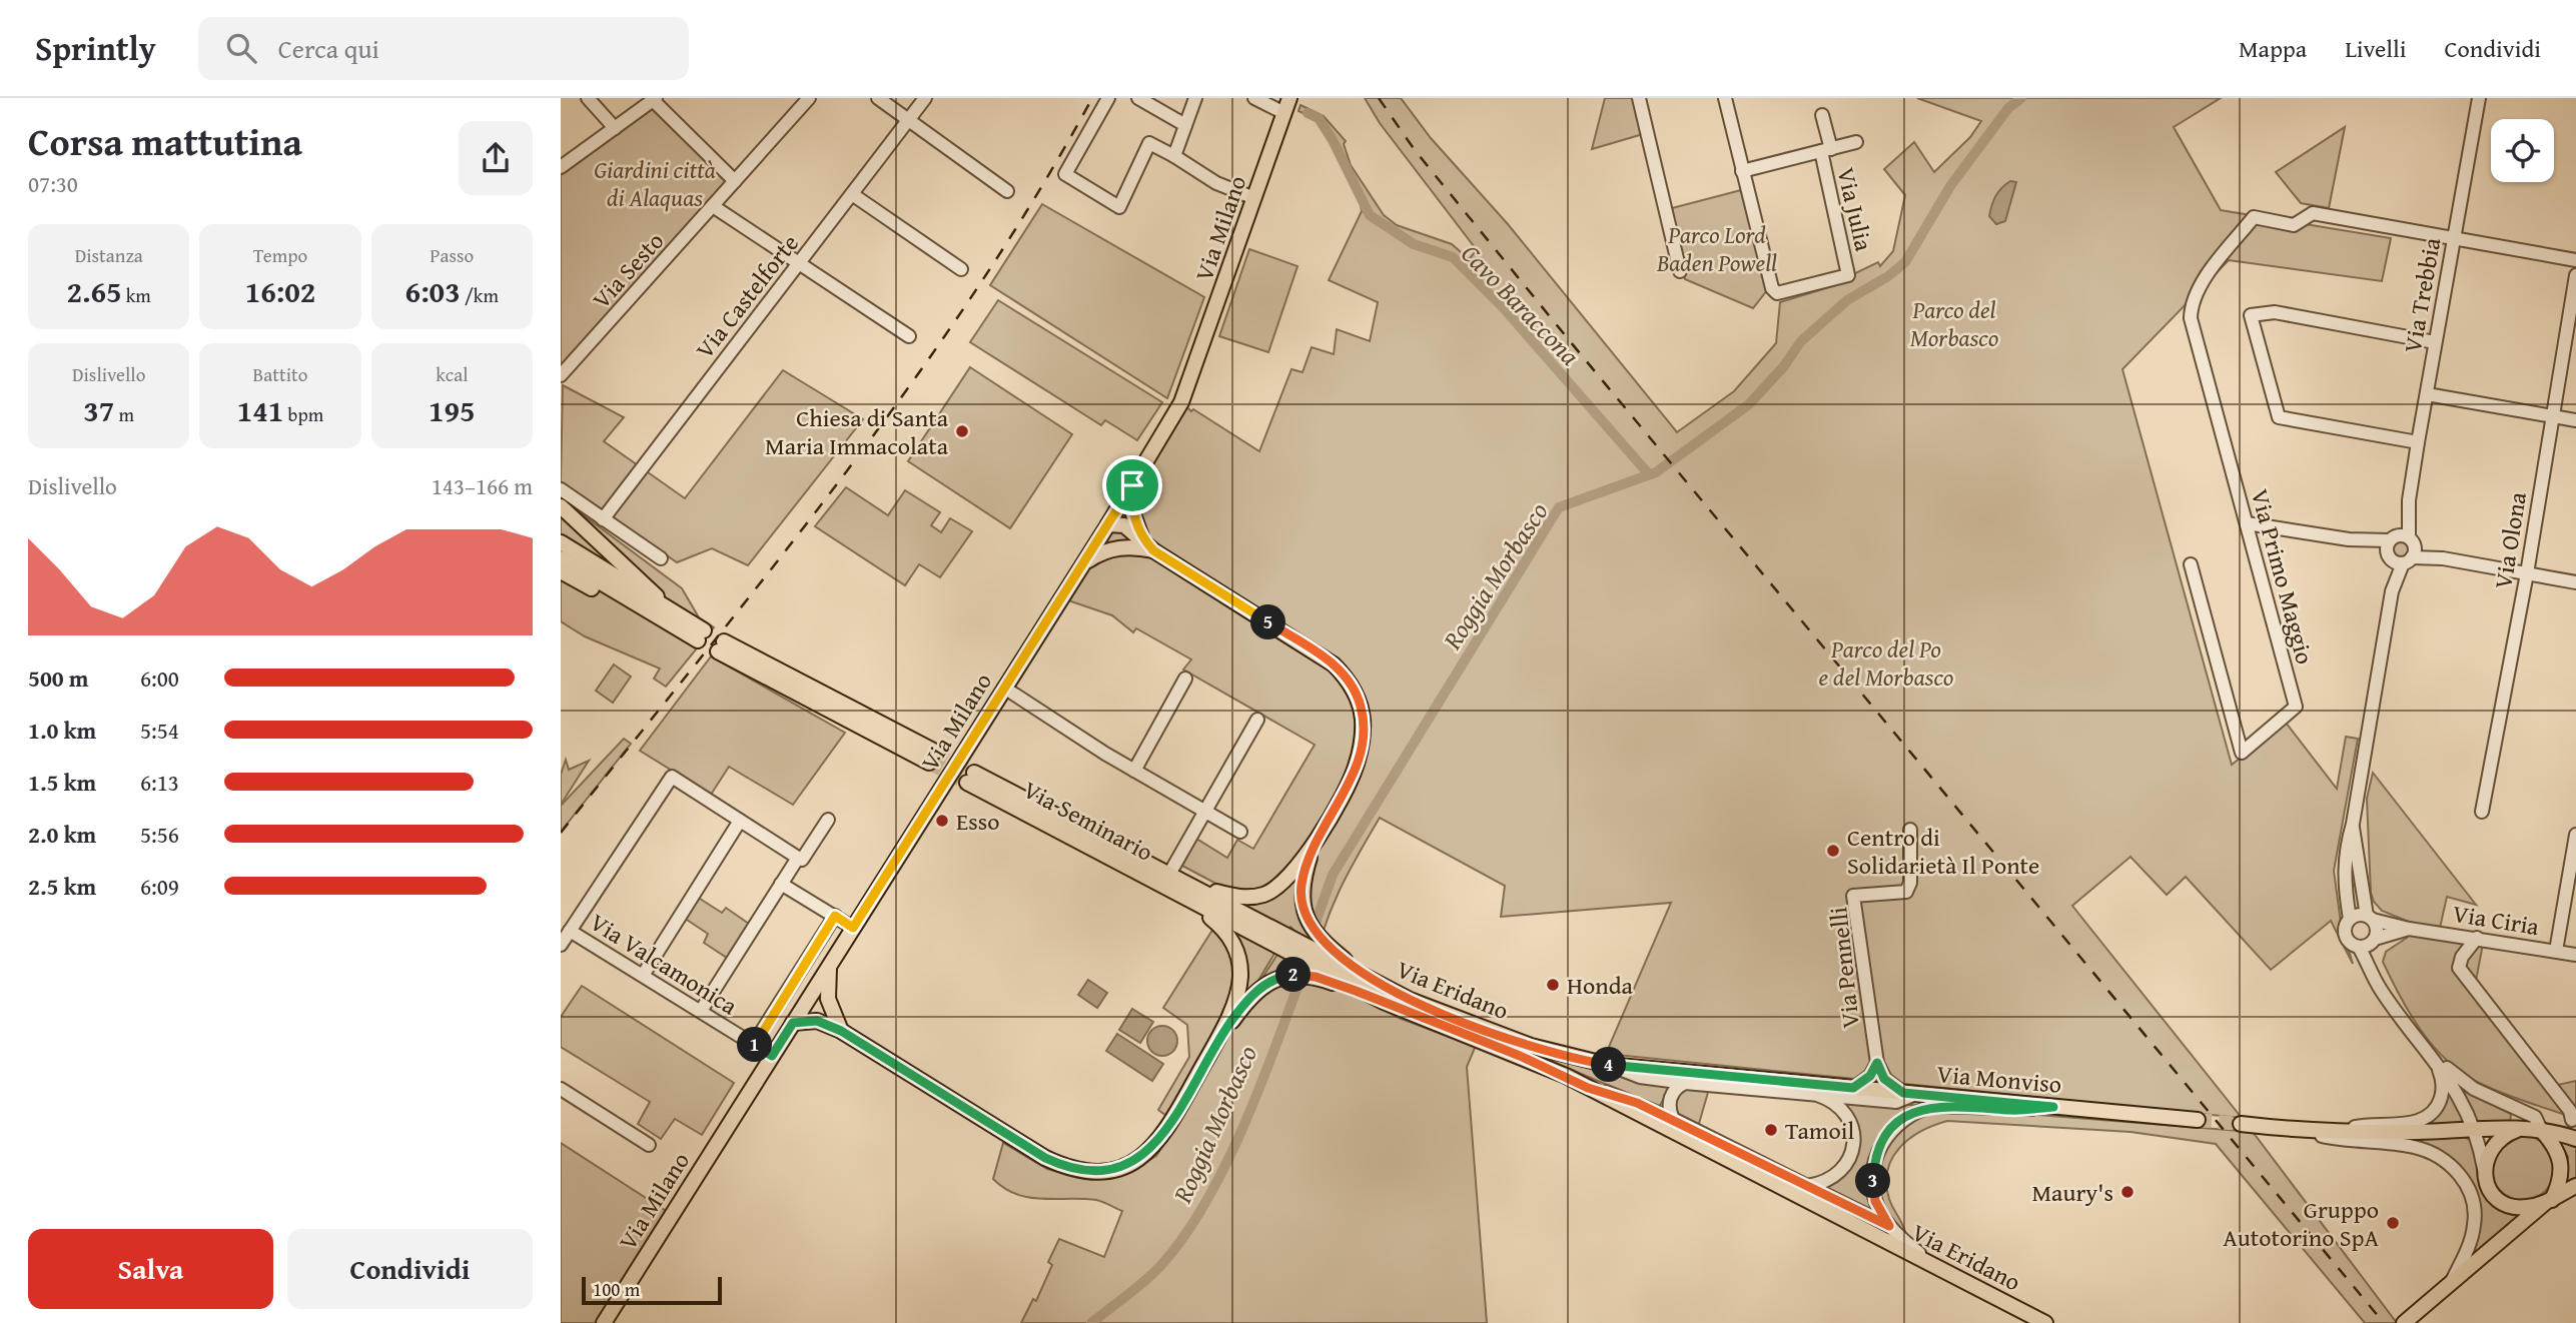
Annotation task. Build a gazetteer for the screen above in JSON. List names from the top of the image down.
{
  "streets": {
    "main road": [
      "Via Milano",
      "Via Seminario",
      "Via Eridano",
      "Via Monviso"
    ],
    "street": [
      "Via Julia",
      "Via Sesto",
      "Via Trebbia",
      "Via Castelforte",
      "Via Olona",
      "Via Primo Maggio",
      "Via Ciria",
      "Via Valcamonica",
      "Via Pennelli"
    ]
  },
  "crossings": [
    ["Via Milano", "Via Valcamonica"],
    ["Via Trebbia", "Via Primo Maggio"],
    ["Via Trebbia", "Via Ciria"],
    ["Via Seminario", "Via Eridano"],
    ["Via Eridano", "Via Monviso"]
  ],
  "water": ["Cavo Baraccona", "Roggia Morbasco"],
  "parks": [
    "Giardini città di Alaquas",
    "Parco Lord Baden Powell",
    "Parco del Morbasco",
    "Parco del Po e del Morbasco"
  ],
  "places": [
    "Chiesa di Santa Maria Immacolata",
    "Esso",
    "Centro di Solidarietà Il Ponte",
    "Honda",
    "Tamoil",
    "Maury's",
    "Gruppo Autotorino SpA"
  ],
  "scale_bar": "100 m",
  "page": {
    "header": "Sprintly",
    "search": "Cerca qui",
    "nav": ["Mappa", "Livelli", "Condividi"],
    "heading": ["Corsa mattutina", "07:30"],
    "stats": [
      ["Distanza", "2.65 km"],
      ["Tempo", "16:02"],
      ["Passo", "6:03 /km"],
      ["Dislivello", "37 m"],
      ["Battito", "141 bpm"],
      ["kcal", "195"]
    ],
    "chart": ["Dislivello", "143–166 m"],
    "pins": [
      "5",
      "2",
      "1",
      "4",
      "3"
    ],
    "list": [
      {
        "name": "500 m",
        "note": "6:00"
      },
      {
        "name": "1.0 km",
        "note": "5:54"
      },
      {
        "name": "1.5 km",
        "note": "6:13"
      },
      {
        "name": "2.0 km",
        "note": "5:56"
      },
      {
        "name": "2.5 km",
        "note": "6:09"
      }
    ],
    "buttons": ["Salva", "Condividi"],
    "scale": "100 m"
  }
}
